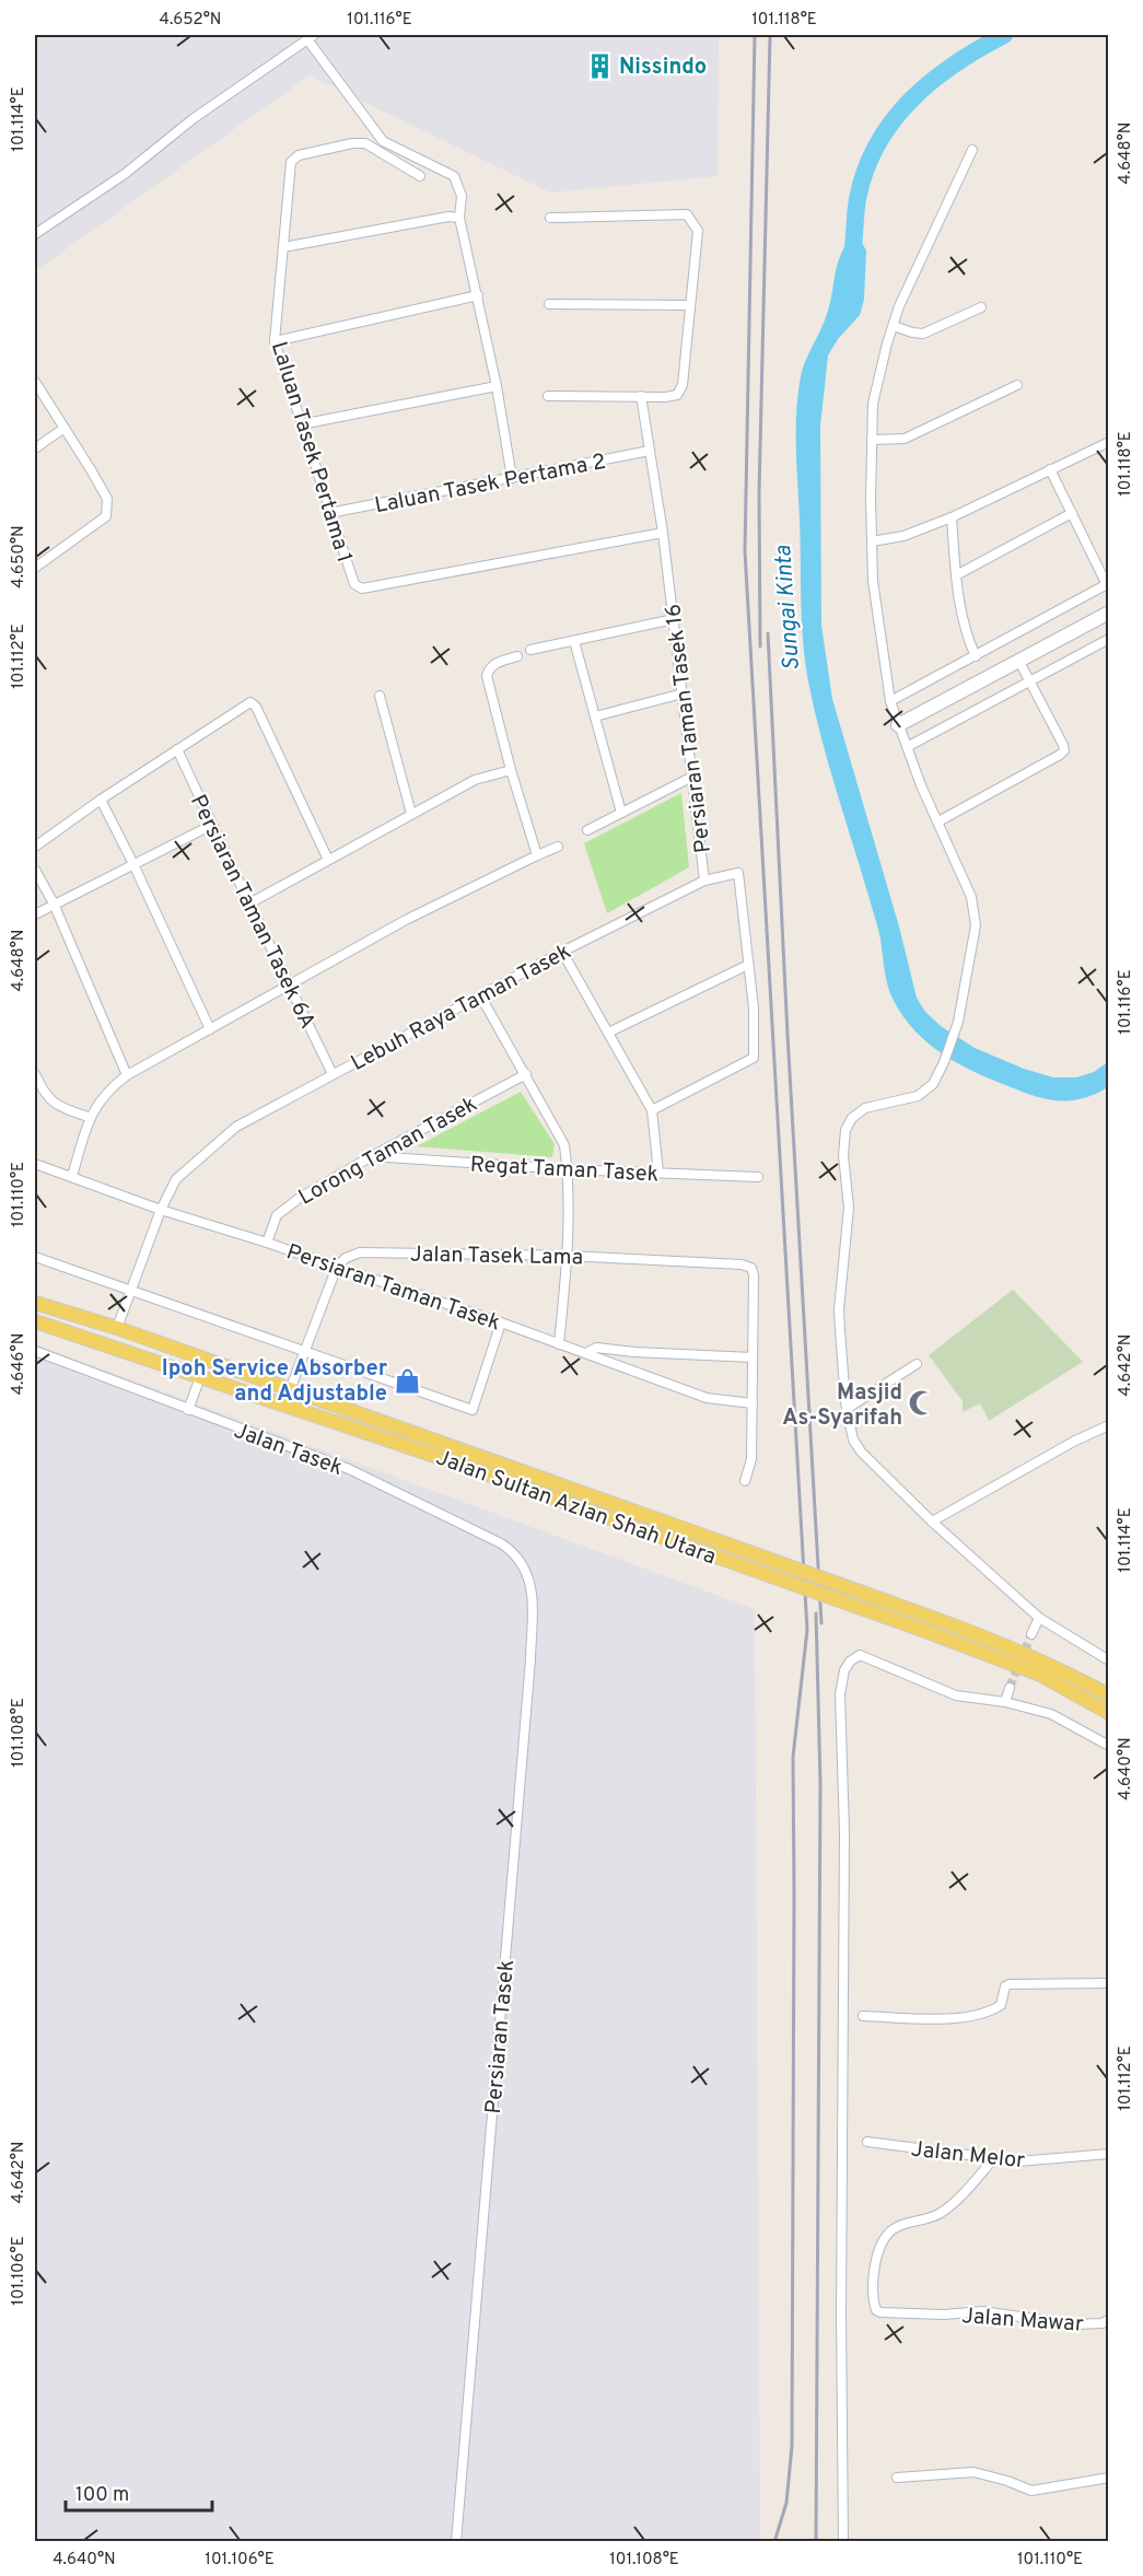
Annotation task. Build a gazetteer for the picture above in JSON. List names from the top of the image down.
{
  "streets": {
    "main road": ["Jalan Sultan Azlan Shah Utara"],
    "street": [
      "Laluan Tasek Pertama 1",
      "Laluan Tasek Pertama 2",
      "Persiaran Taman Tasek 16",
      "Persiaran Taman Tasek 6A",
      "Lebuh Raya Taman Tasek",
      "Lorong Taman Tasek",
      "Regat Taman Tasek",
      "Jalan Tasek Lama",
      "Persiaran Taman Tasek",
      "Jalan Tasek",
      "Persiaran Tasek",
      "Jalan Melor",
      "Jalan Mawar"
    ]
  },
  "crossings": [
    ["Laluan Tasek Pertama 1", "Laluan Tasek Pertama 2"],
    ["Laluan Tasek Pertama 1", "Persiaran Taman Tasek 16"],
    ["Laluan Tasek Pertama 2", "Persiaran Taman Tasek 16"],
    ["Persiaran Taman Tasek 16", "Lebuh Raya Taman Tasek"],
    ["Persiaran Taman Tasek 6A", "Lebuh Raya Taman Tasek"],
    ["Lebuh Raya Taman Tasek", "Persiaran Taman Tasek"],
    ["Lebuh Raya Taman Tasek", "Jalan Sultan Azlan Shah Utara"],
    ["Lorong Taman Tasek", "Regat Taman Tasek"],
    ["Lorong Taman Tasek", "Persiaran Taman Tasek"],
    ["Jalan Tasek Lama", "Persiaran Taman Tasek"],
    ["Jalan Tasek", "Persiaran Tasek"],
    ["Jalan Melor", "Jalan Mawar"]
  ],
  "water": ["Sungai Kinta"],
  "places": {
    "building": ["Nissindo"],
    "shop": ["Ipoh Service Absorber and Adjustable"],
    "mosque": ["Masjid As-Syarifah"]
  },
  "scale_bar": "100 m",
  "coordinates": [
    "4.652°N",
    "101.116°E",
    "101.118°E",
    "101.114°E",
    "4.648°N",
    "4.650°N",
    "101.112°E",
    "101.110°E",
    "4.646°N",
    "4.642°N",
    "101.108°E",
    "4.640°N",
    "101.106°E"
  ]
}
